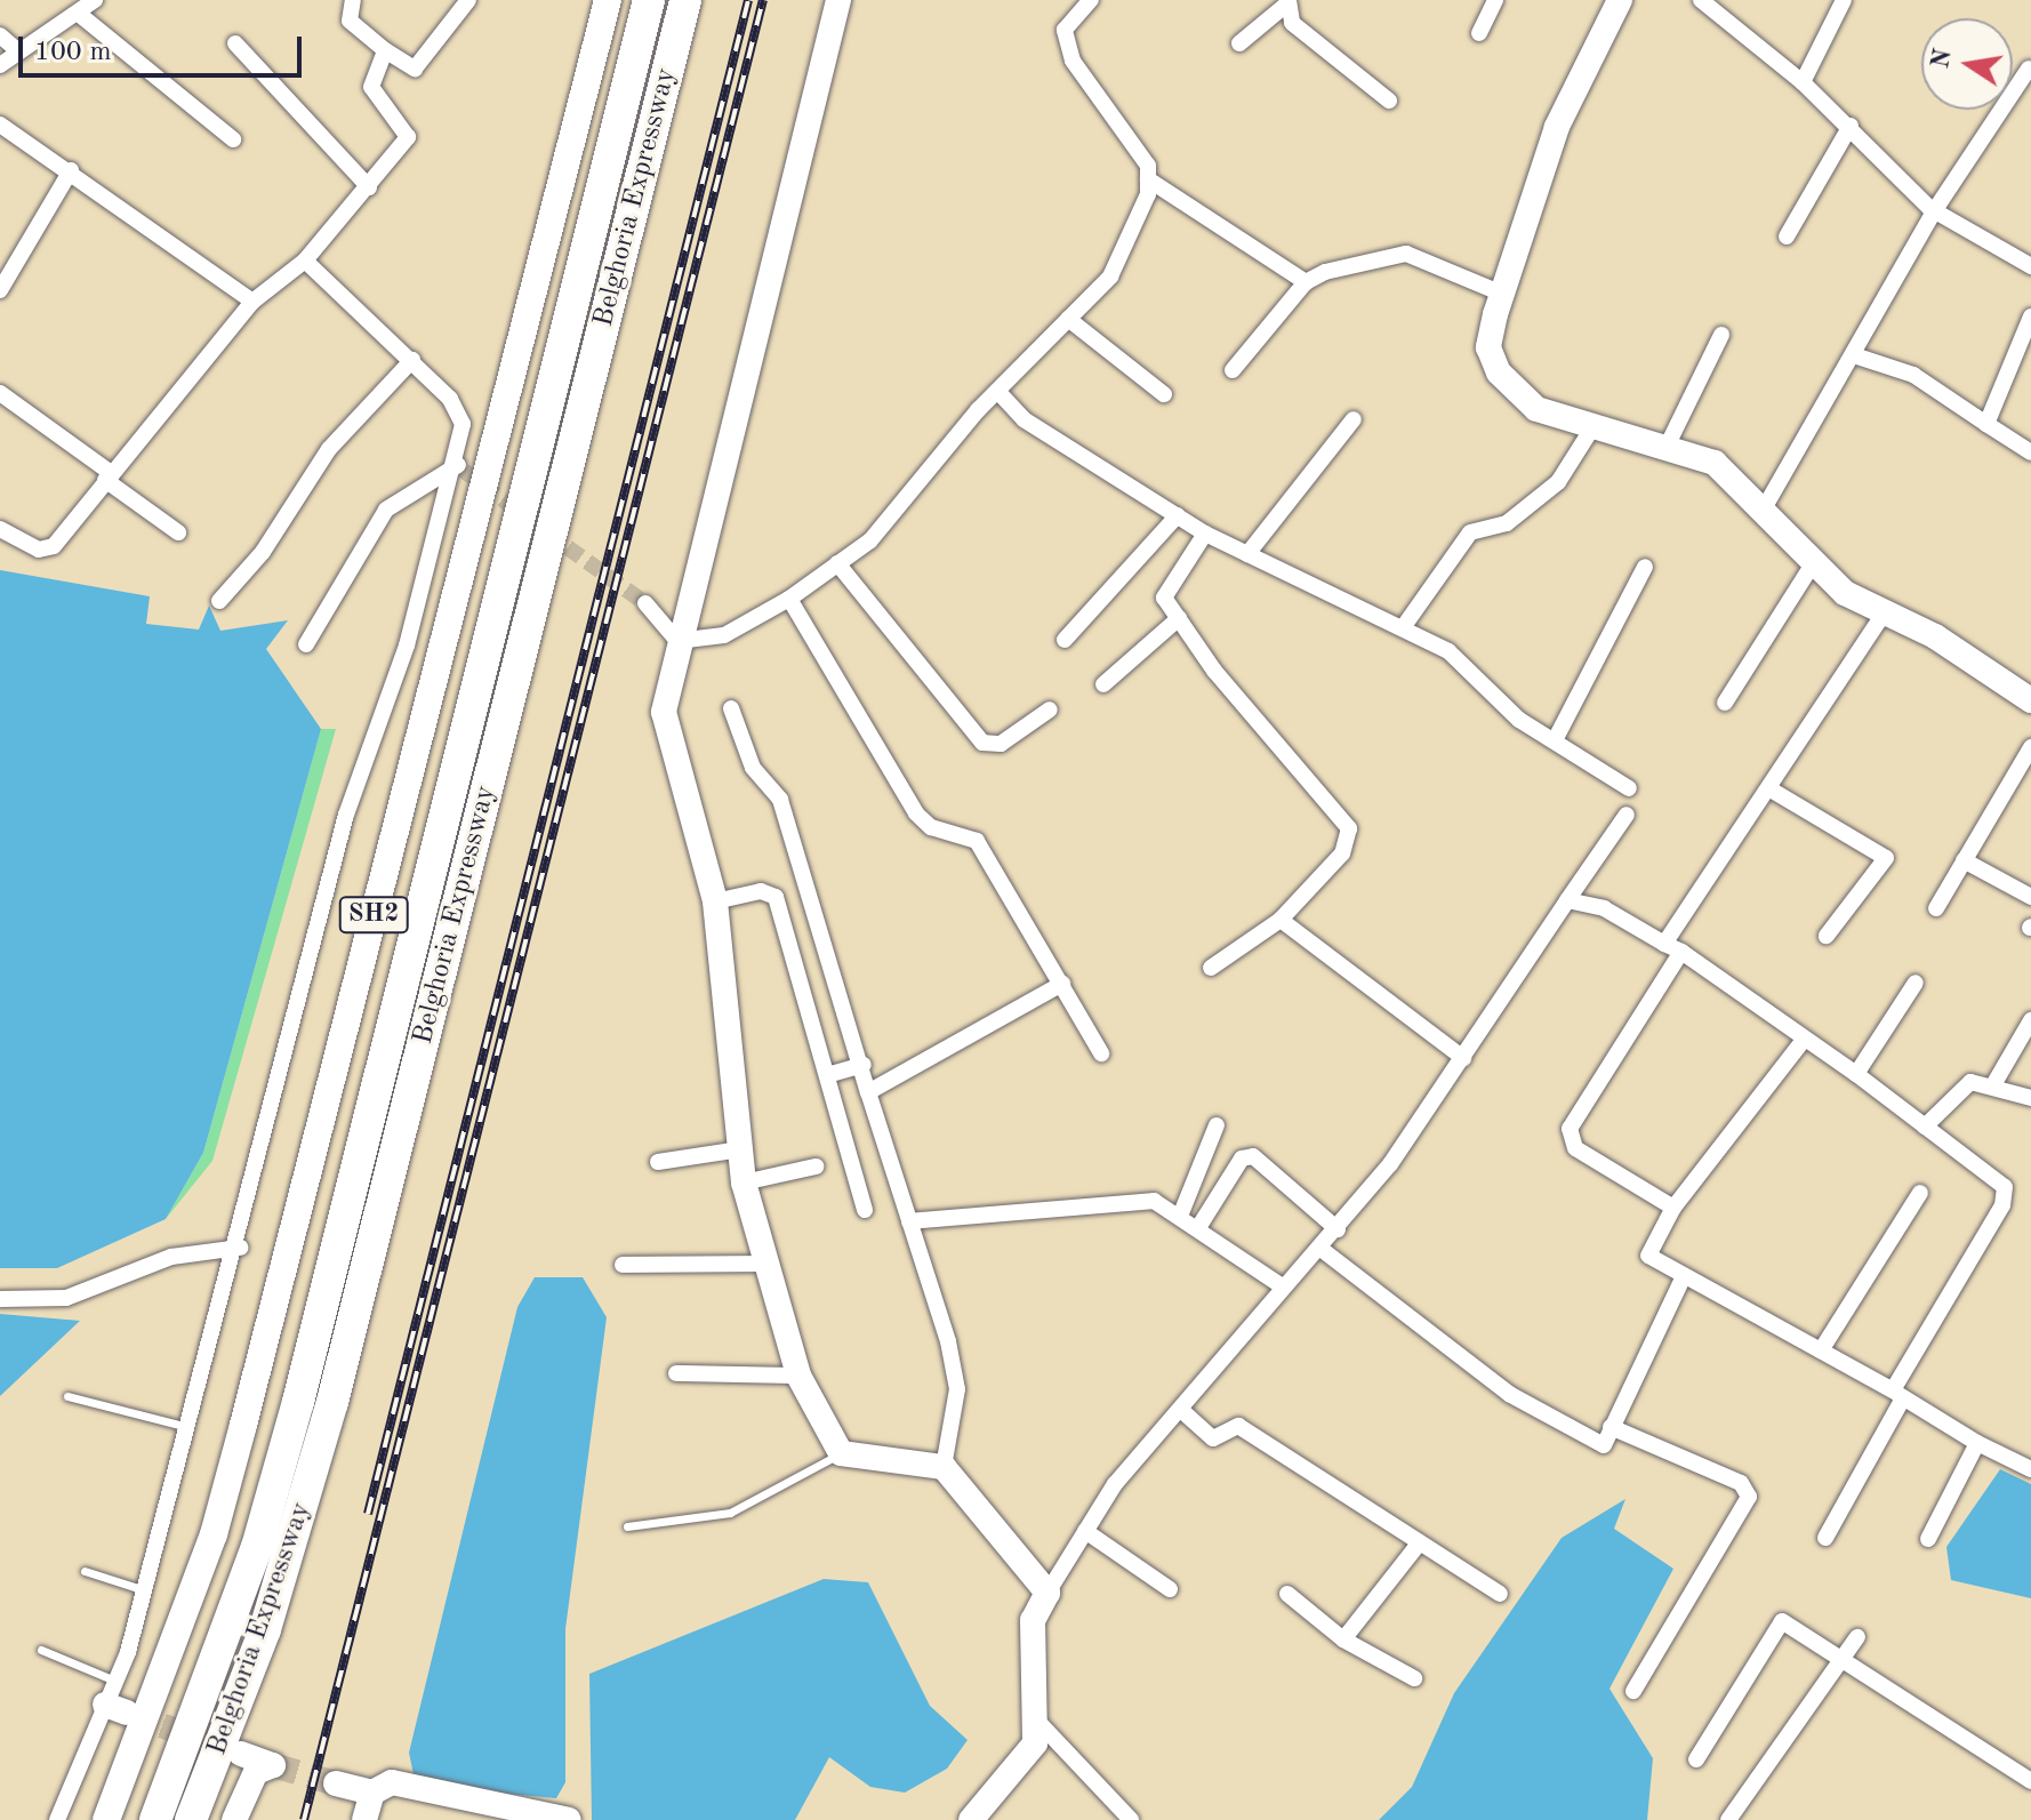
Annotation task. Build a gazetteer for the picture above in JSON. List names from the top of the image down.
{
  "streets": {
    "highway": ["Belghoria Expressway"],
    "main road": ["SH2"]
  },
  "scale_bar": "100 m",
  "north": "left"
}
